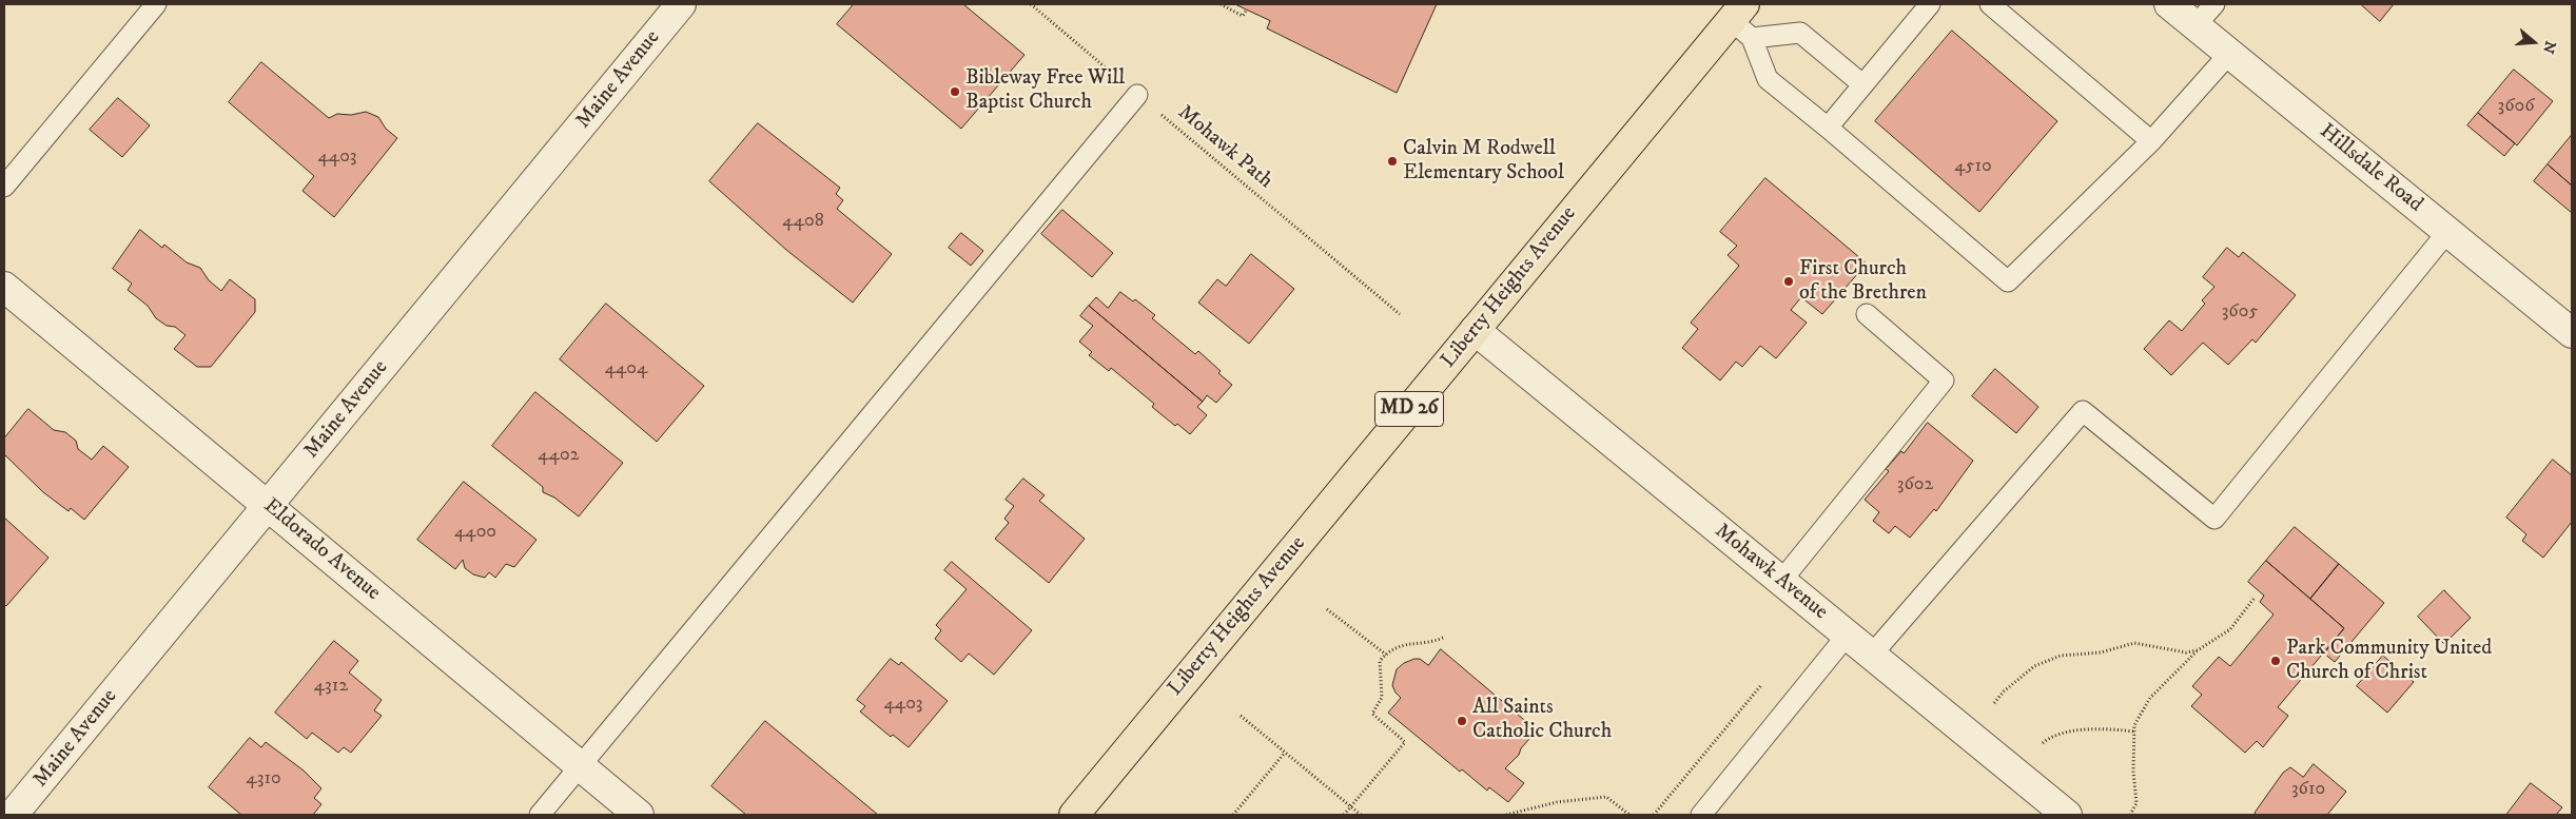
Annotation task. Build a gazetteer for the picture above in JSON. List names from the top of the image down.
{
  "streets": {
    "main road": ["Liberty Heights Avenue", "MD 26"],
    "street": [
      "Maine Avenue",
      "Hillsdale Road",
      "Eldorado Avenue",
      "Mohawk Avenue"
    ],
    "path": ["Mohawk Path"]
  },
  "crossings": [
    ["Maine Avenue", "Eldorado Avenue"],
    ["Liberty Heights Avenue", "Mohawk Avenue"]
  ],
  "places": [
    "Bibleway Free Will Baptist Church",
    "Calvin M Rodwell Elementary School",
    "First Church of the Brethren",
    "Park Community United Church of Christ",
    "All Saints Catholic Church"
  ],
  "house_numbers": [
    "3606",
    "4403",
    "4510",
    "4408",
    "3605",
    "4404",
    "4402",
    "3602",
    "4400",
    "4312",
    "4403",
    "4310",
    "3610"
  ],
  "north": "right"
}
